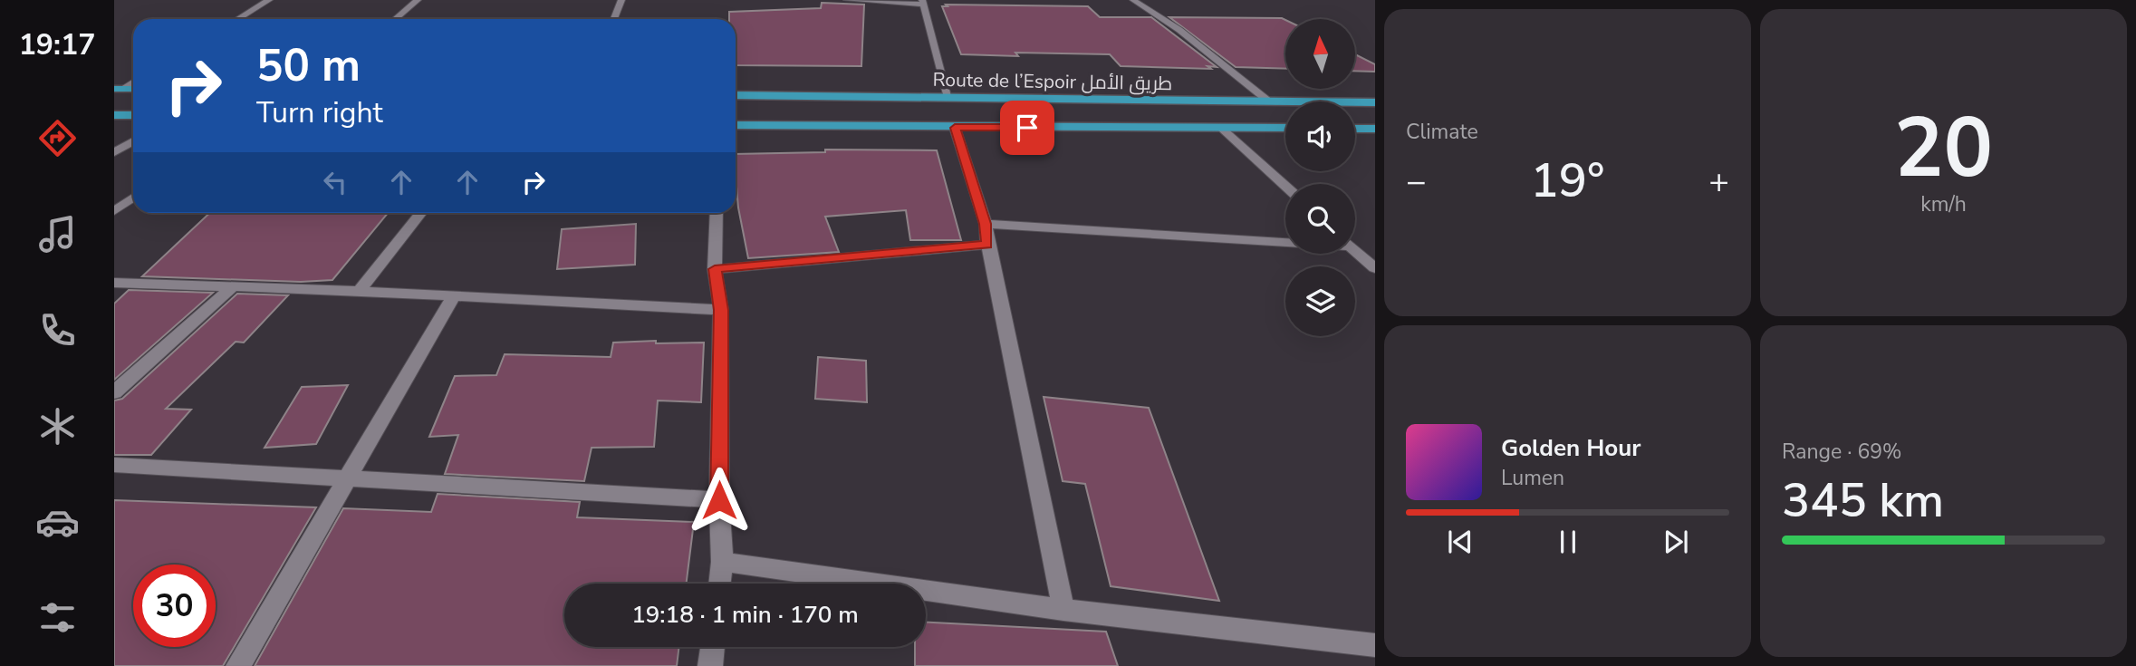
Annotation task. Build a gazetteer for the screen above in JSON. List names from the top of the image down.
{
  "streets": {
    "highway": ["Route de l’Espoir طريق الأمل"]
  },
  "north": "top",
  "page": {
    "tabs": "19:17",
    "tile": [
      "Climate",
      ["20", "km/h"],
      ["Range · 69%", "345 km"]
    ],
    "turn": ["50 m", "Turn right"],
    "heat": ["−", "19°", "+"],
    "song": ["Golden Hour", "Lumen"],
    "limit": "30",
    "trip": "19:18 · 1 min · 170 m"
  }
}
